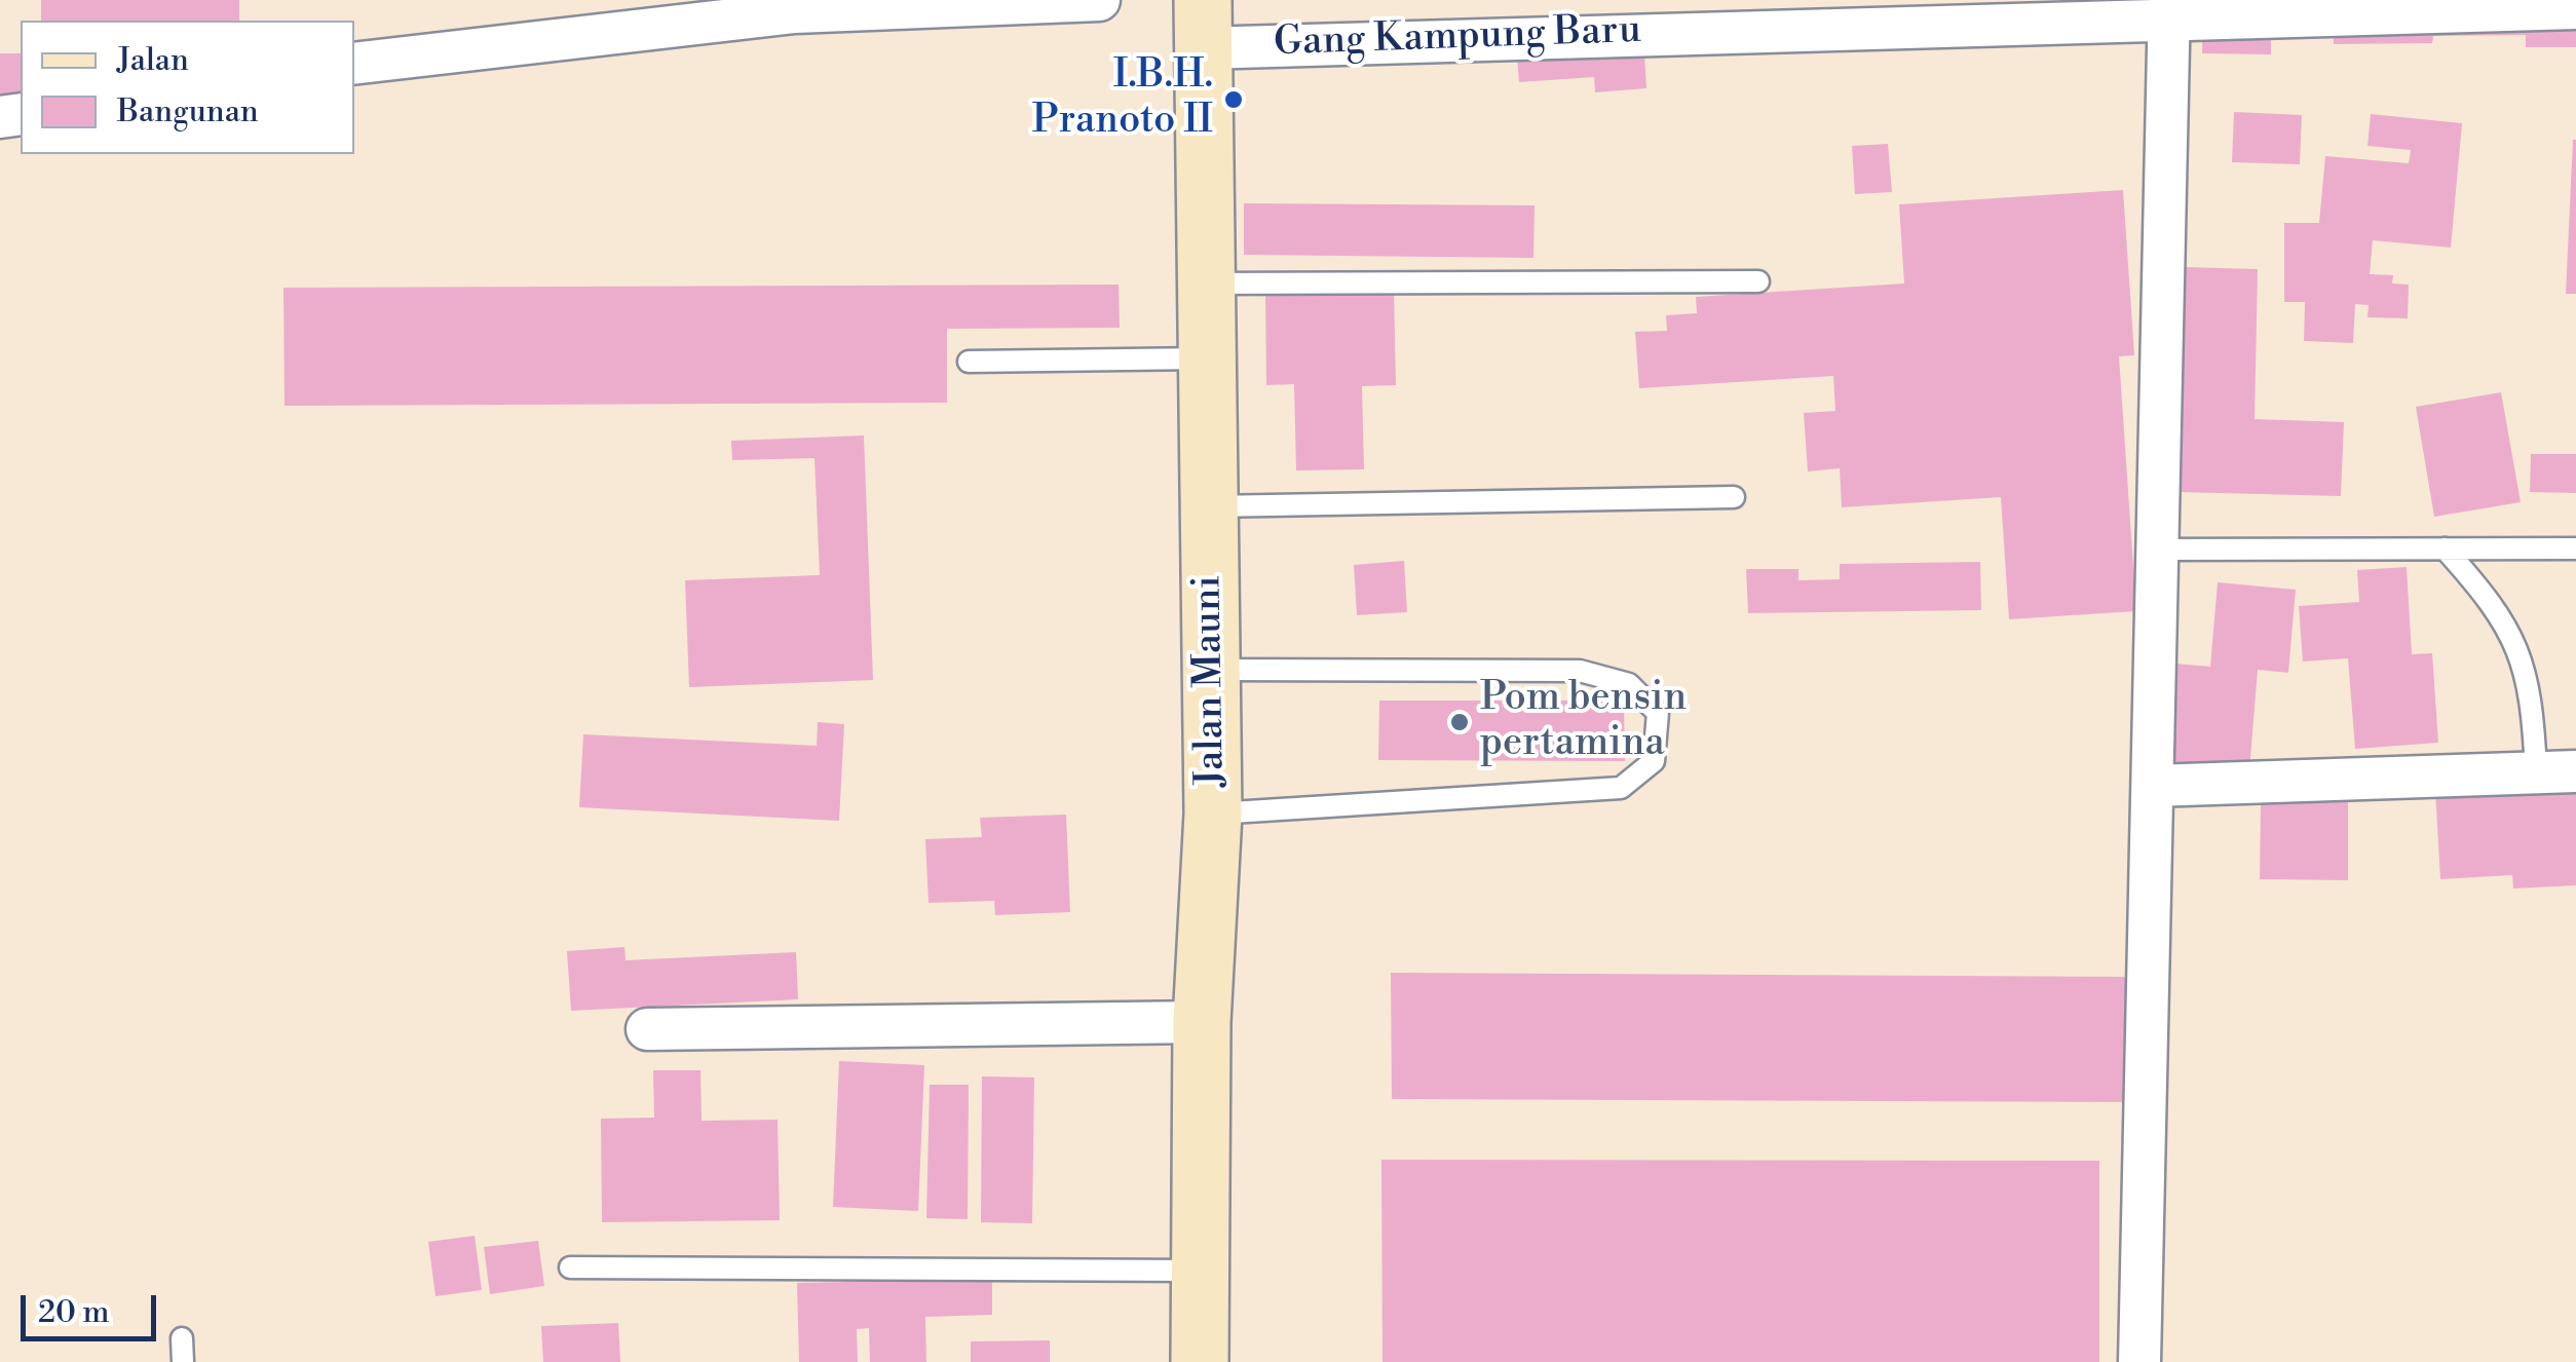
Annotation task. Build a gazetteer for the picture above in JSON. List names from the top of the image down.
{
  "streets": {
    "main road": ["Jalan Mauni"],
    "street": ["Gang Kampung Baru"]
  },
  "crossings": [
    ["Gang Kampung Baru", "Jalan Mauni"]
  ],
  "places": ["I.B.H. Pranoto II", "Pom bensin pertamina"],
  "legend": ["Jalan", "Bangunan"],
  "scale_bar": "20 m"
}
